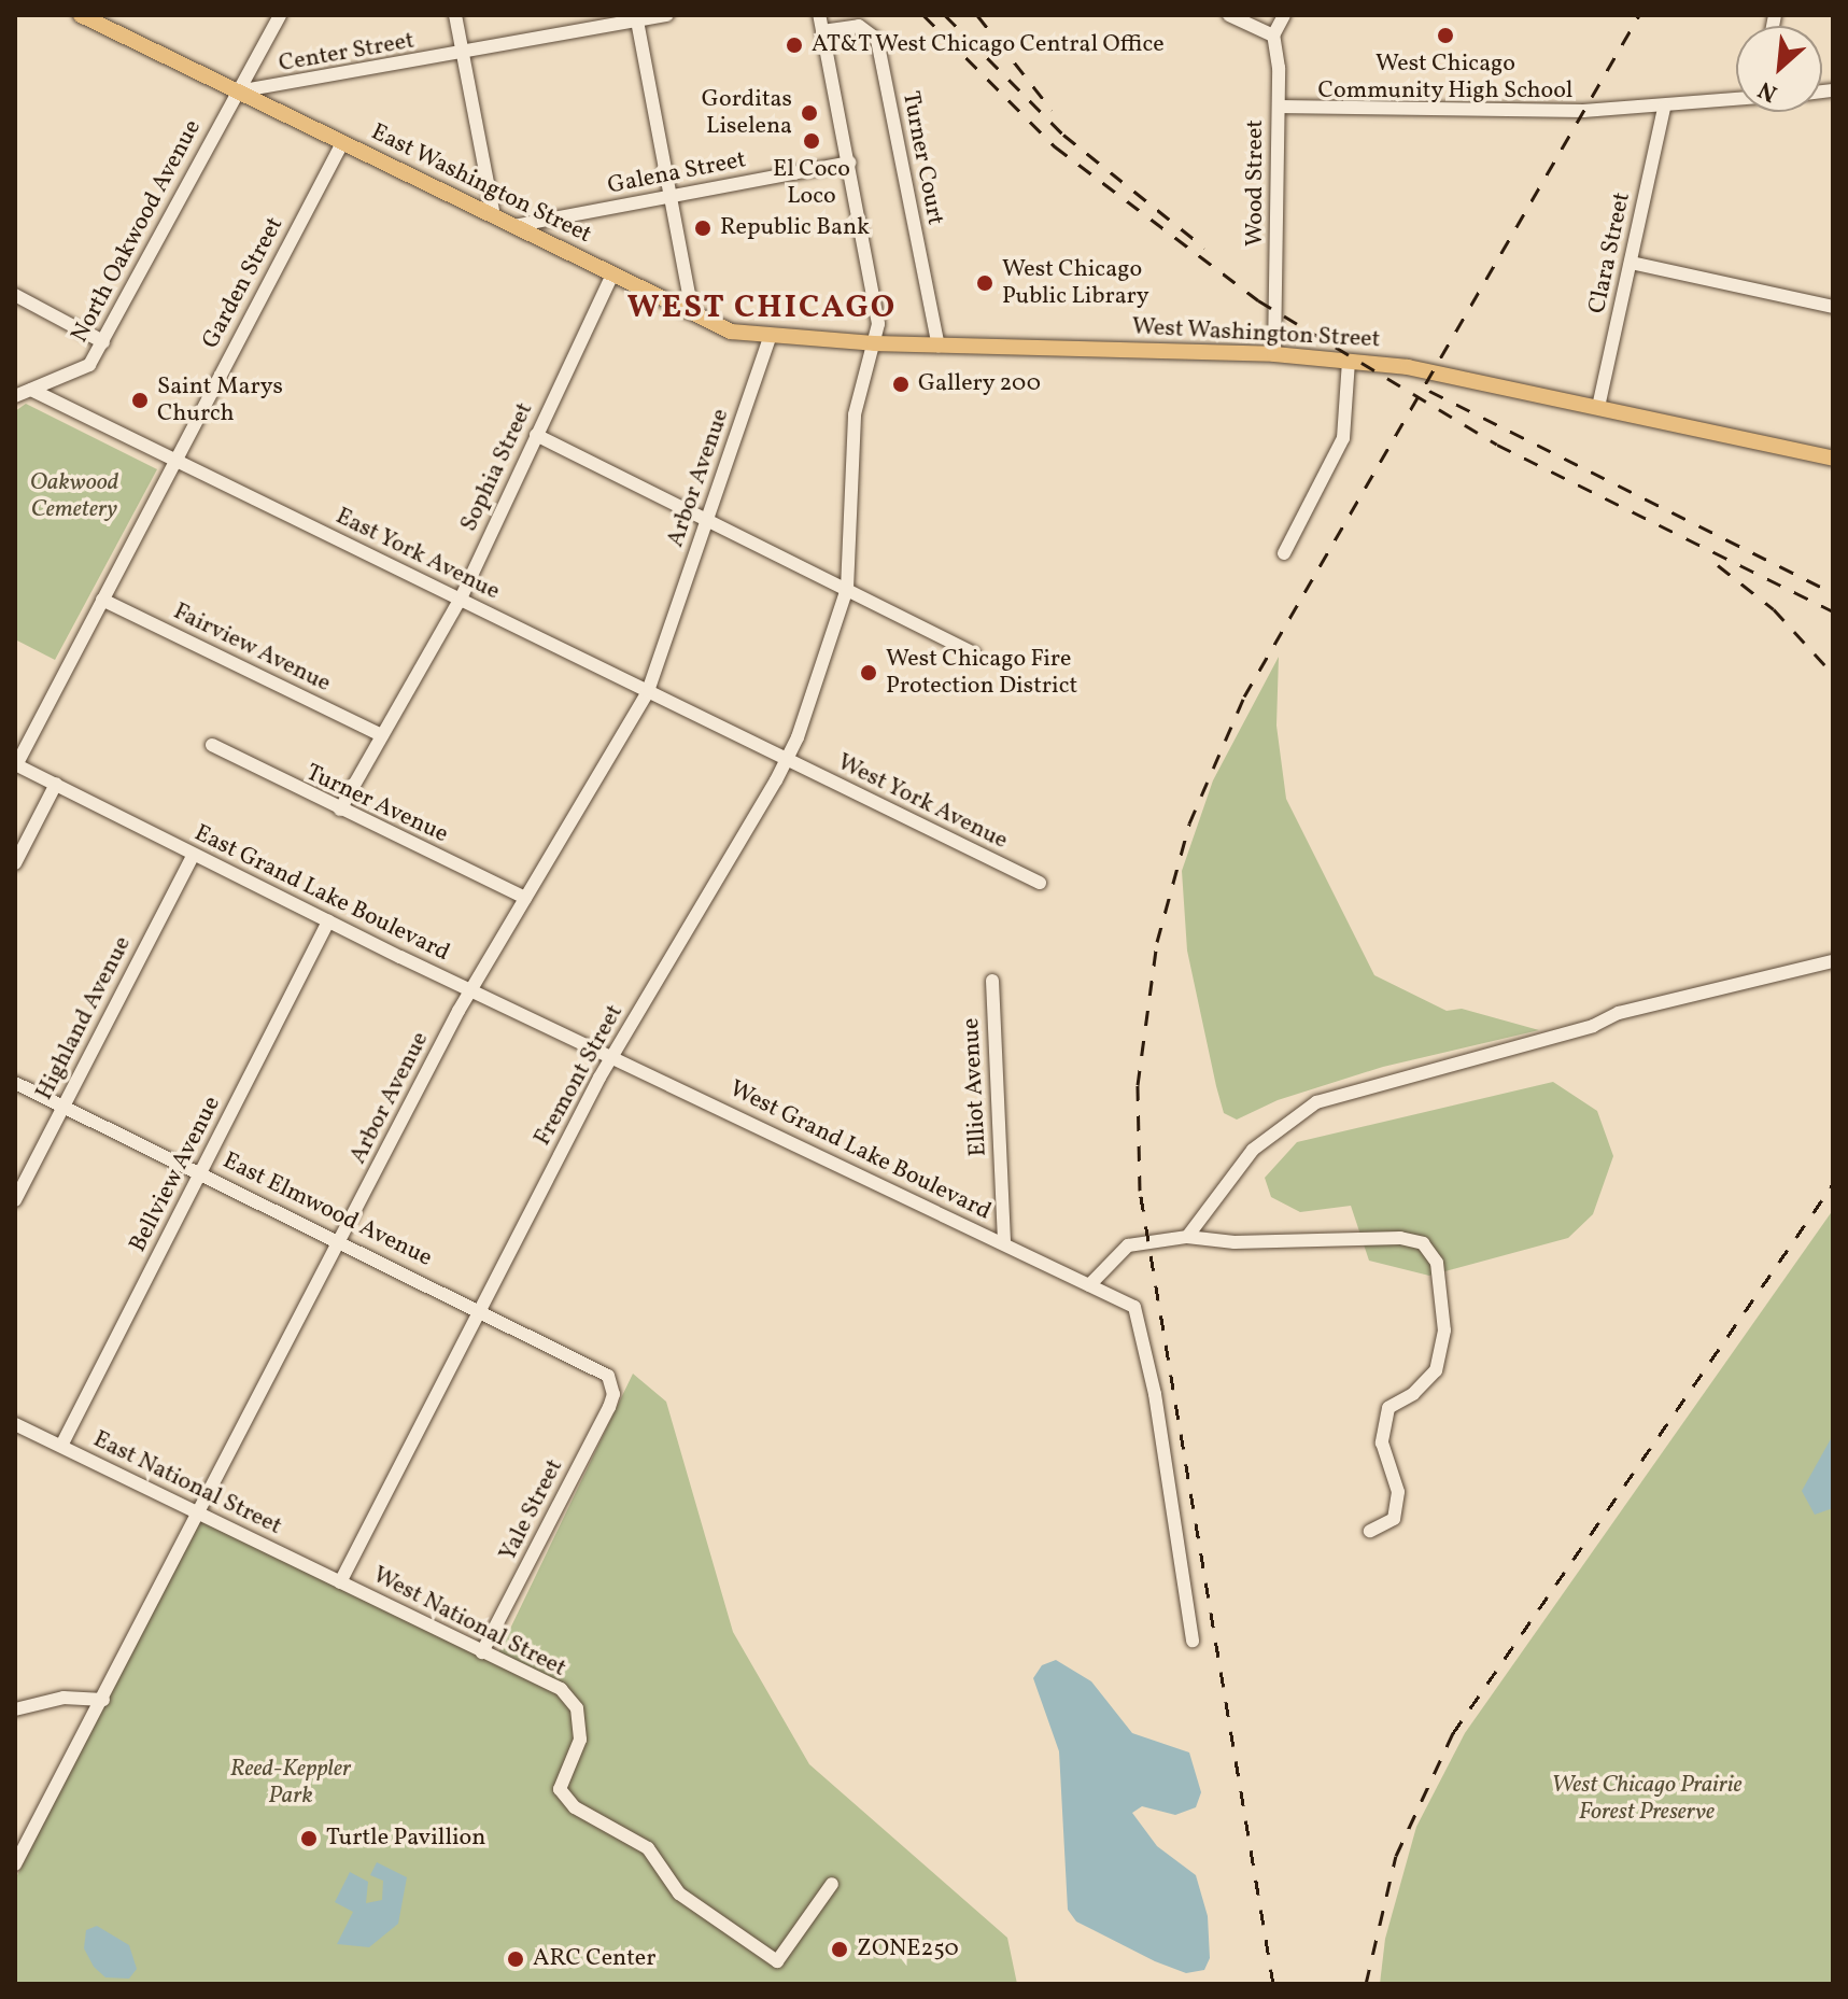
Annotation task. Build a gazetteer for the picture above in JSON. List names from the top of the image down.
{
  "streets": {
    "main road": ["East Washington Street", "West Washington Street"],
    "street": [
      "Center Street",
      "Turner Court",
      "Galena Street",
      "Wood Street",
      "North Oakwood Avenue",
      "Clara Street",
      "Garden Street",
      "Sophia Street",
      "Arbor Avenue",
      "East York Avenue",
      "Fairview Avenue",
      "West York Avenue",
      "Turner Avenue",
      "East Grand Lake Boulevard",
      "Highland Avenue",
      "Fremont Street",
      "Elliot Avenue",
      "West Grand Lake Boulevard",
      "Bellview Avenue",
      "East Elmwood Avenue",
      "East National Street",
      "Yale Street",
      "West National Street"
    ]
  },
  "crossings": [
    ["Center Street", "East Washington Street"],
    ["Center Street", "North Oakwood Avenue"],
    ["Turner Court", "West Washington Street"],
    ["Turner Court", "Fremont Street"],
    ["Galena Street", "East Washington Street"],
    ["Galena Street", "Fremont Street"],
    ["Wood Street", "West Washington Street"],
    ["East Washington Street", "North Oakwood Avenue"],
    ["East Washington Street", "Garden Street"],
    ["East Washington Street", "West Washington Street"],
    ["East Washington Street", "Sophia Street"],
    ["East Washington Street", "Arbor Avenue"],
    ["East Washington Street", "Fremont Street"],
    ["North Oakwood Avenue", "East York Avenue"],
    ["Clara Street", "West Washington Street"],
    ["Garden Street", "East York Avenue"],
    ["Garden Street", "Fairview Avenue"],
    ["Garden Street", "East Grand Lake Boulevard"],
    ["West Washington Street", "Fremont Street"],
    ["Sophia Street", "East York Avenue"],
    ["Sophia Street", "Fairview Avenue"],
    ["Sophia Street", "Turner Avenue"],
    ["Arbor Avenue", "East York Avenue"],
    ["Arbor Avenue", "Turner Avenue"],
    ["Arbor Avenue", "East Grand Lake Boulevard"],
    ["Arbor Avenue", "East Elmwood Avenue"],
    ["Arbor Avenue", "East National Street"],
    ["East York Avenue", "West York Avenue"],
    ["East York Avenue", "Fremont Street"],
    ["West York Avenue", "Fremont Street"],
    ["East Grand Lake Boulevard", "Highland Avenue"],
    ["East Grand Lake Boulevard", "Fremont Street"],
    ["East Grand Lake Boulevard", "West Grand Lake Boulevard"],
    ["East Grand Lake Boulevard", "Bellview Avenue"],
    ["Highland Avenue", "East Elmwood Avenue"],
    ["Fremont Street", "West Grand Lake Boulevard"],
    ["Fremont Street", "East Elmwood Avenue"],
    ["Fremont Street", "East National Street"],
    ["Fremont Street", "West National Street"],
    ["Elliot Avenue", "West Grand Lake Boulevard"],
    ["Bellview Avenue", "East Elmwood Avenue"],
    ["Bellview Avenue", "East National Street"],
    ["East Elmwood Avenue", "Yale Street"],
    ["East National Street", "West National Street"],
    ["Yale Street", "West National Street"]
  ],
  "districts": ["WEST CHICAGO"],
  "parks": ["Oakwood Cemetery", "Reed-Keppler Park", "West Chicago Prairie Forest Preserve"],
  "places": [
    "West Chicago Community High School",
    "AT&T West Chicago Central Office",
    "Gorditas Liselena",
    "El Coco Loco",
    "Republic Bank",
    "West Chicago Public Library",
    "Gallery 200",
    "Saint Marys Church",
    "West Chicago Fire Protection District",
    "Turtle Pavillion",
    "ZONE250",
    "ARC Center"
  ],
  "north": "bottom left"
}
